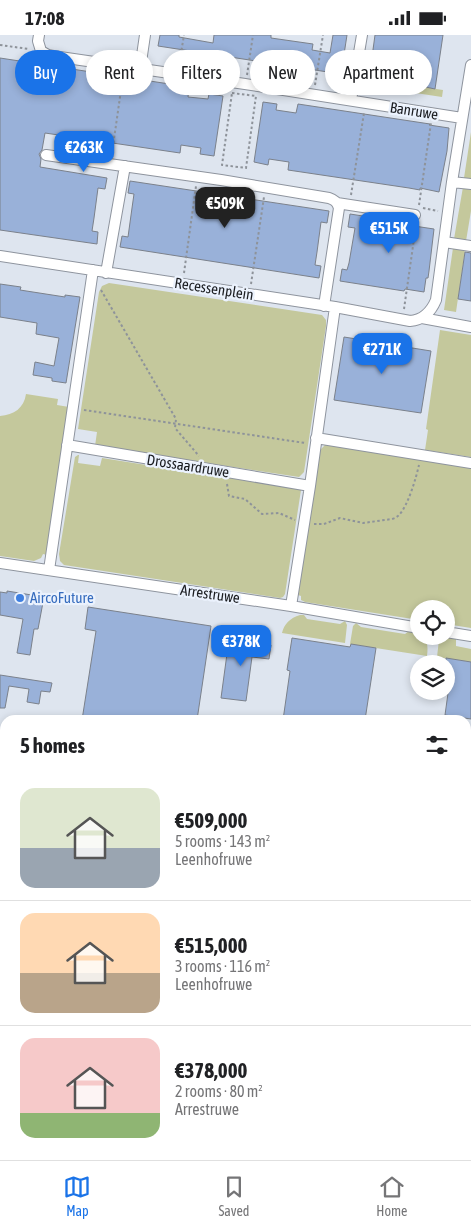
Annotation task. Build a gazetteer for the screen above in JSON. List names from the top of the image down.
{
  "streets": {
    "street": [
      "Banruwe",
      "Recessenplein",
      "Drossaardruwe",
      "Arrestruwe"
    ]
  },
  "places": ["AircoFuture"],
  "page": {
    "status": "17:08",
    "chip": [
      "Buy",
      "Rent",
      "Filters",
      "New",
      "Apartment"
    ],
    "price": [
      "€263K",
      "€509K",
      "€515K",
      "€271K",
      "€378K"
    ],
    "heading": "5 homes",
    "list": [
      {
        "name": "€509,000",
        "note": "5 rooms · 143 m² · Leenhofruwe"
      },
      {
        "name": "€515,000",
        "note": "3 rooms · 116 m² · Leenhofruwe"
      },
      {
        "name": "€378,000",
        "note": "2 rooms · 80 m² · Arrestruwe"
      }
    ],
    "tabs": ["Map", "Saved", "Home"]
  }
}
